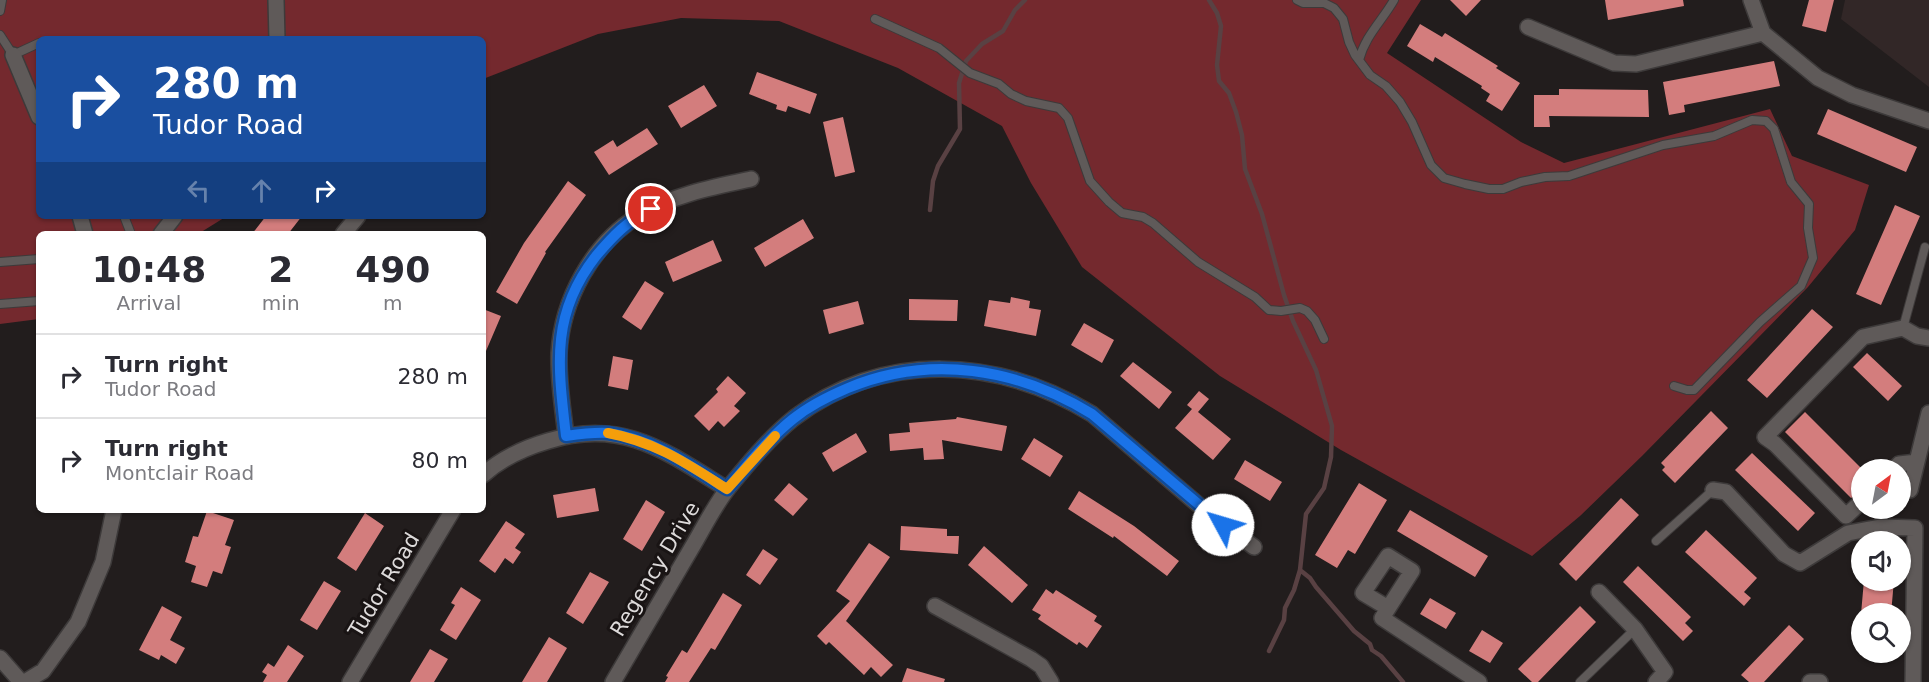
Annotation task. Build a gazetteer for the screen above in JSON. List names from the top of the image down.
{
  "streets": {
    "street": ["Regency Drive", "Tudor Road"]
  },
  "north": "top right",
  "page": {
    "turn": ["280 m", "Tudor Road"],
    "eta": [
      "10:48",
      "Arrival",
      "2",
      "min",
      "490",
      "m"
    ],
    "list": [
      {
        "name": "Turn right",
        "note": "Tudor Road",
        "value": "280 m"
      },
      {
        "name": "Turn right",
        "note": "Montclair Road",
        "value": "80 m"
      }
    ]
  }
}
